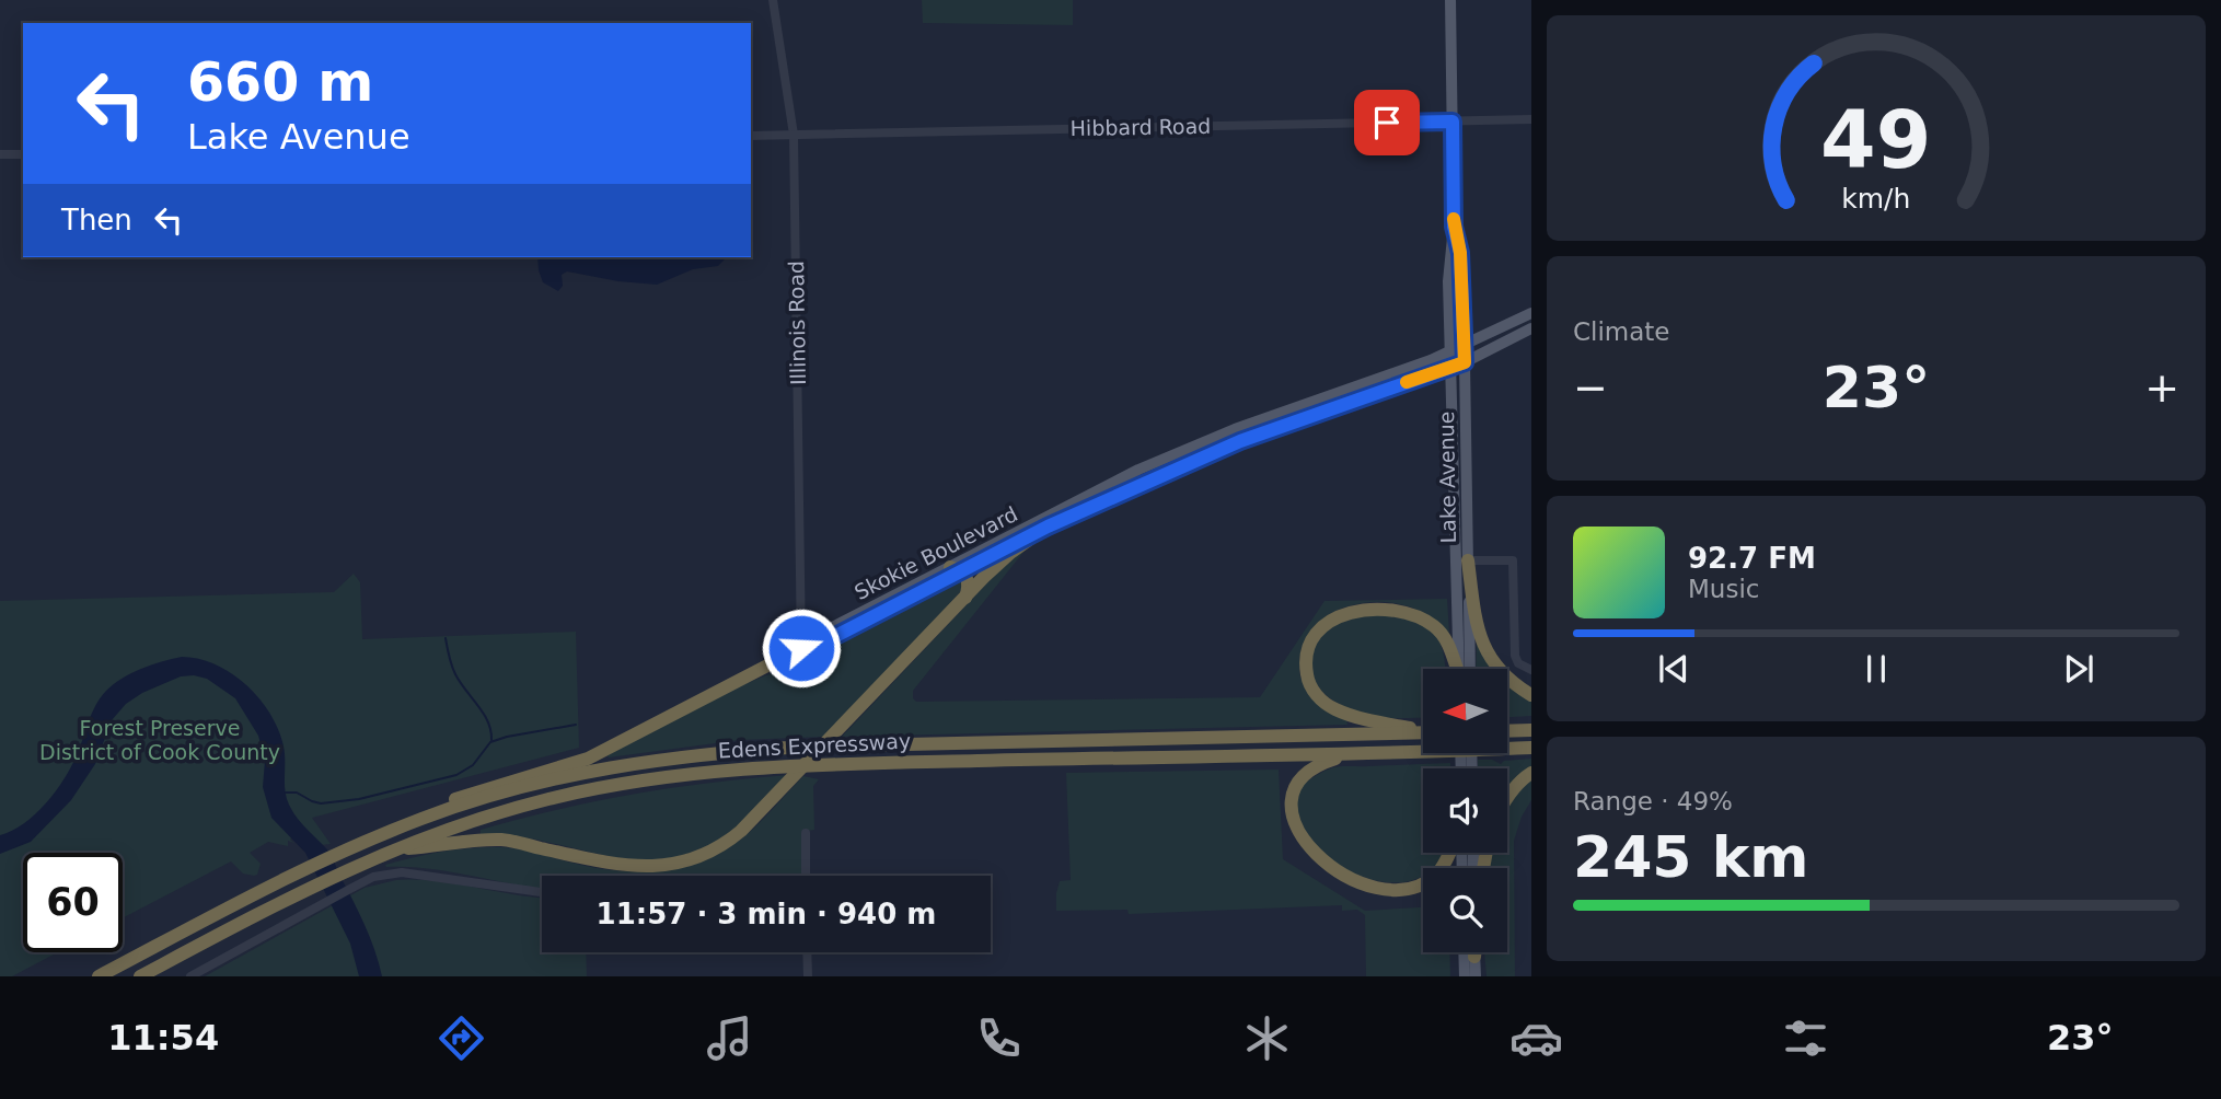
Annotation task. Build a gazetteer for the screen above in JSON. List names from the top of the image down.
{
  "streets": {
    "highway": ["Edens Expressway"],
    "main road": ["Lake Avenue", "Skokie Boulevard"],
    "street": ["Hibbard Road", "Illinois Road"]
  },
  "crossings": [
    ["Hibbard Road", "Illinois Road"],
    ["Hibbard Road", "Lake Avenue"],
    ["Illinois Road", "Skokie Boulevard"],
    ["Lake Avenue", "Skokie Boulevard"]
  ],
  "parks": ["Forest Preserve District of Cook County"],
  "north": "left",
  "page": {
    "turn": ["660 m", "Lake Avenue"],
    "then": "Then",
    "tile": [
      "Climate",
      ["Range · 49%", "245 km"]
    ],
    "heat": ["−", "23°", "+"],
    "song": ["92.7 FM", "Music"],
    "limit": "60",
    "trip": "11:57 · 3 min · 940 m",
    "tabs": ["11:54", "23°"],
    "gauge": ["49", "km/h"]
  }
}
